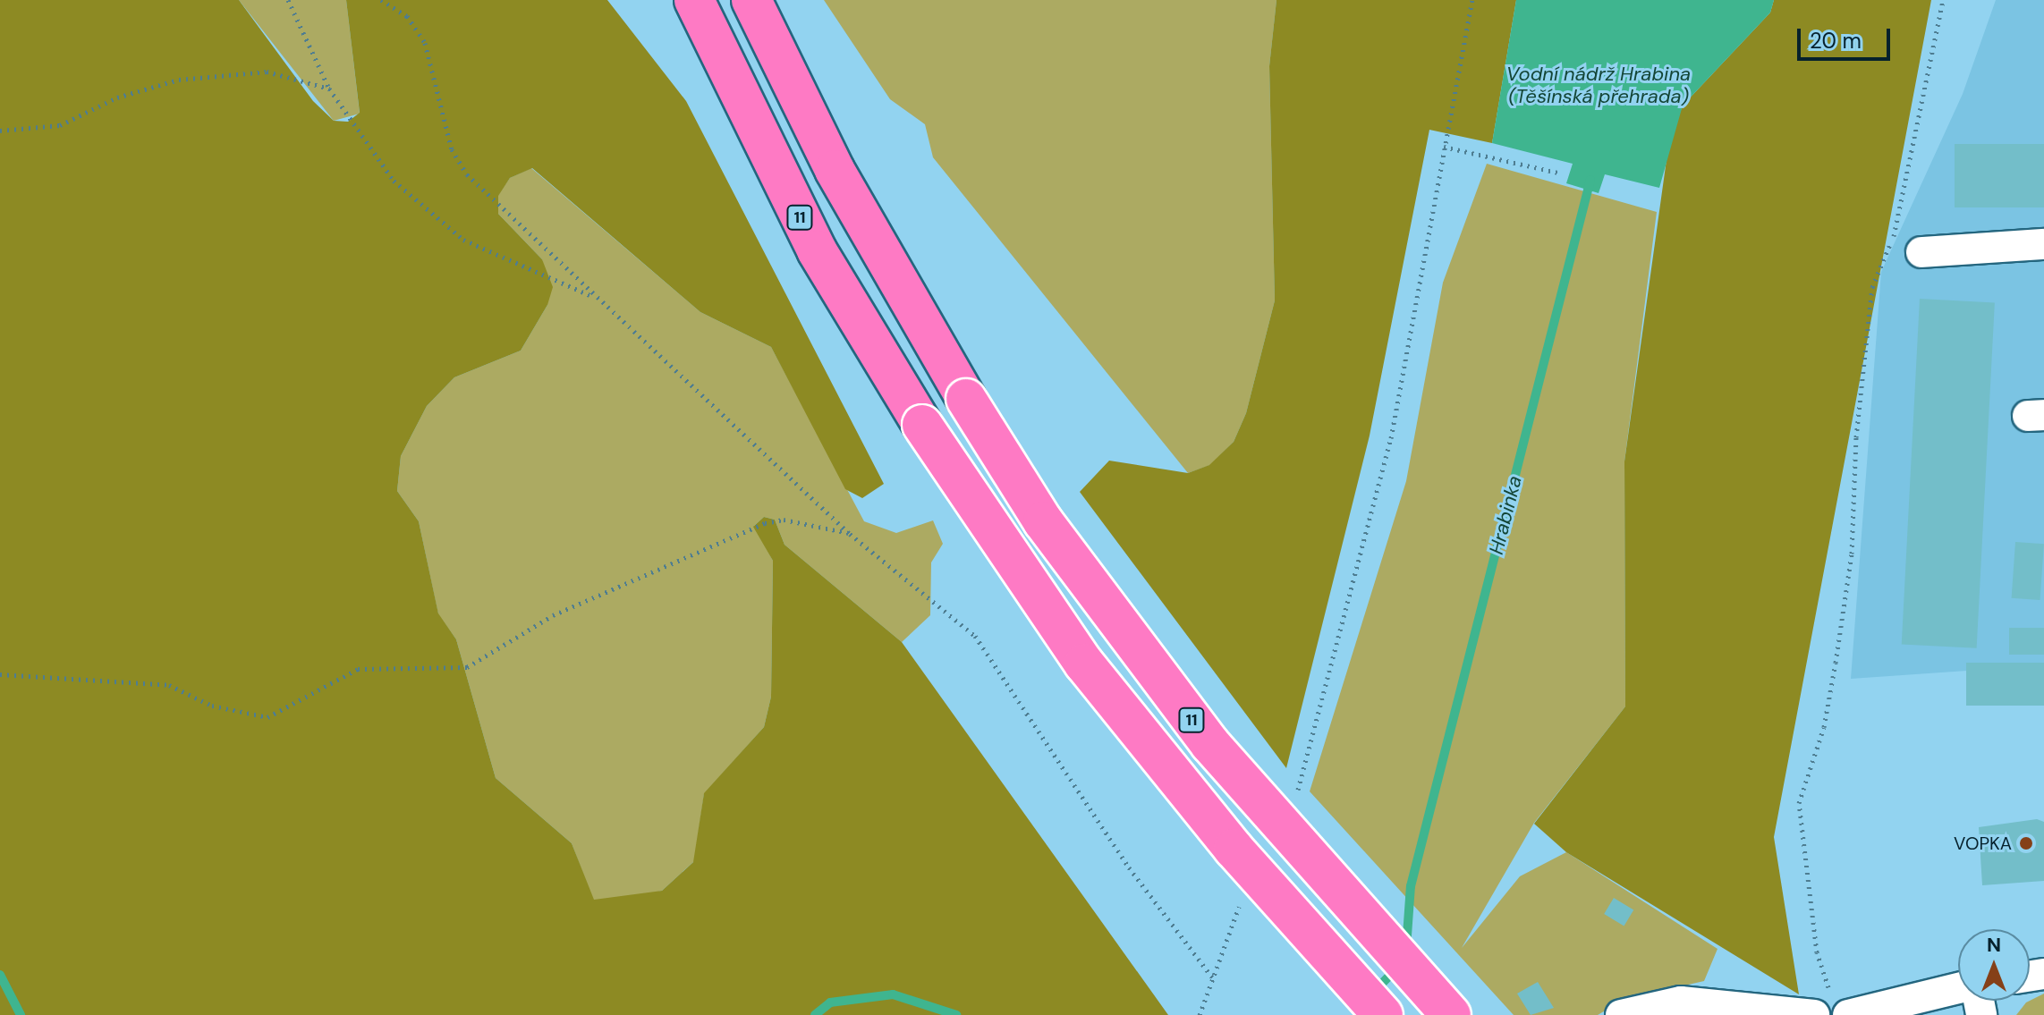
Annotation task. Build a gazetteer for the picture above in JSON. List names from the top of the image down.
{
  "streets": {
    "highway": ["11"]
  },
  "water": ["Vodní nádrž Hrabina (Těšínská přehrada)", "Hrabinka"],
  "places": ["VOPKA"],
  "scale_bar": "20 m",
  "north": "top"
}
